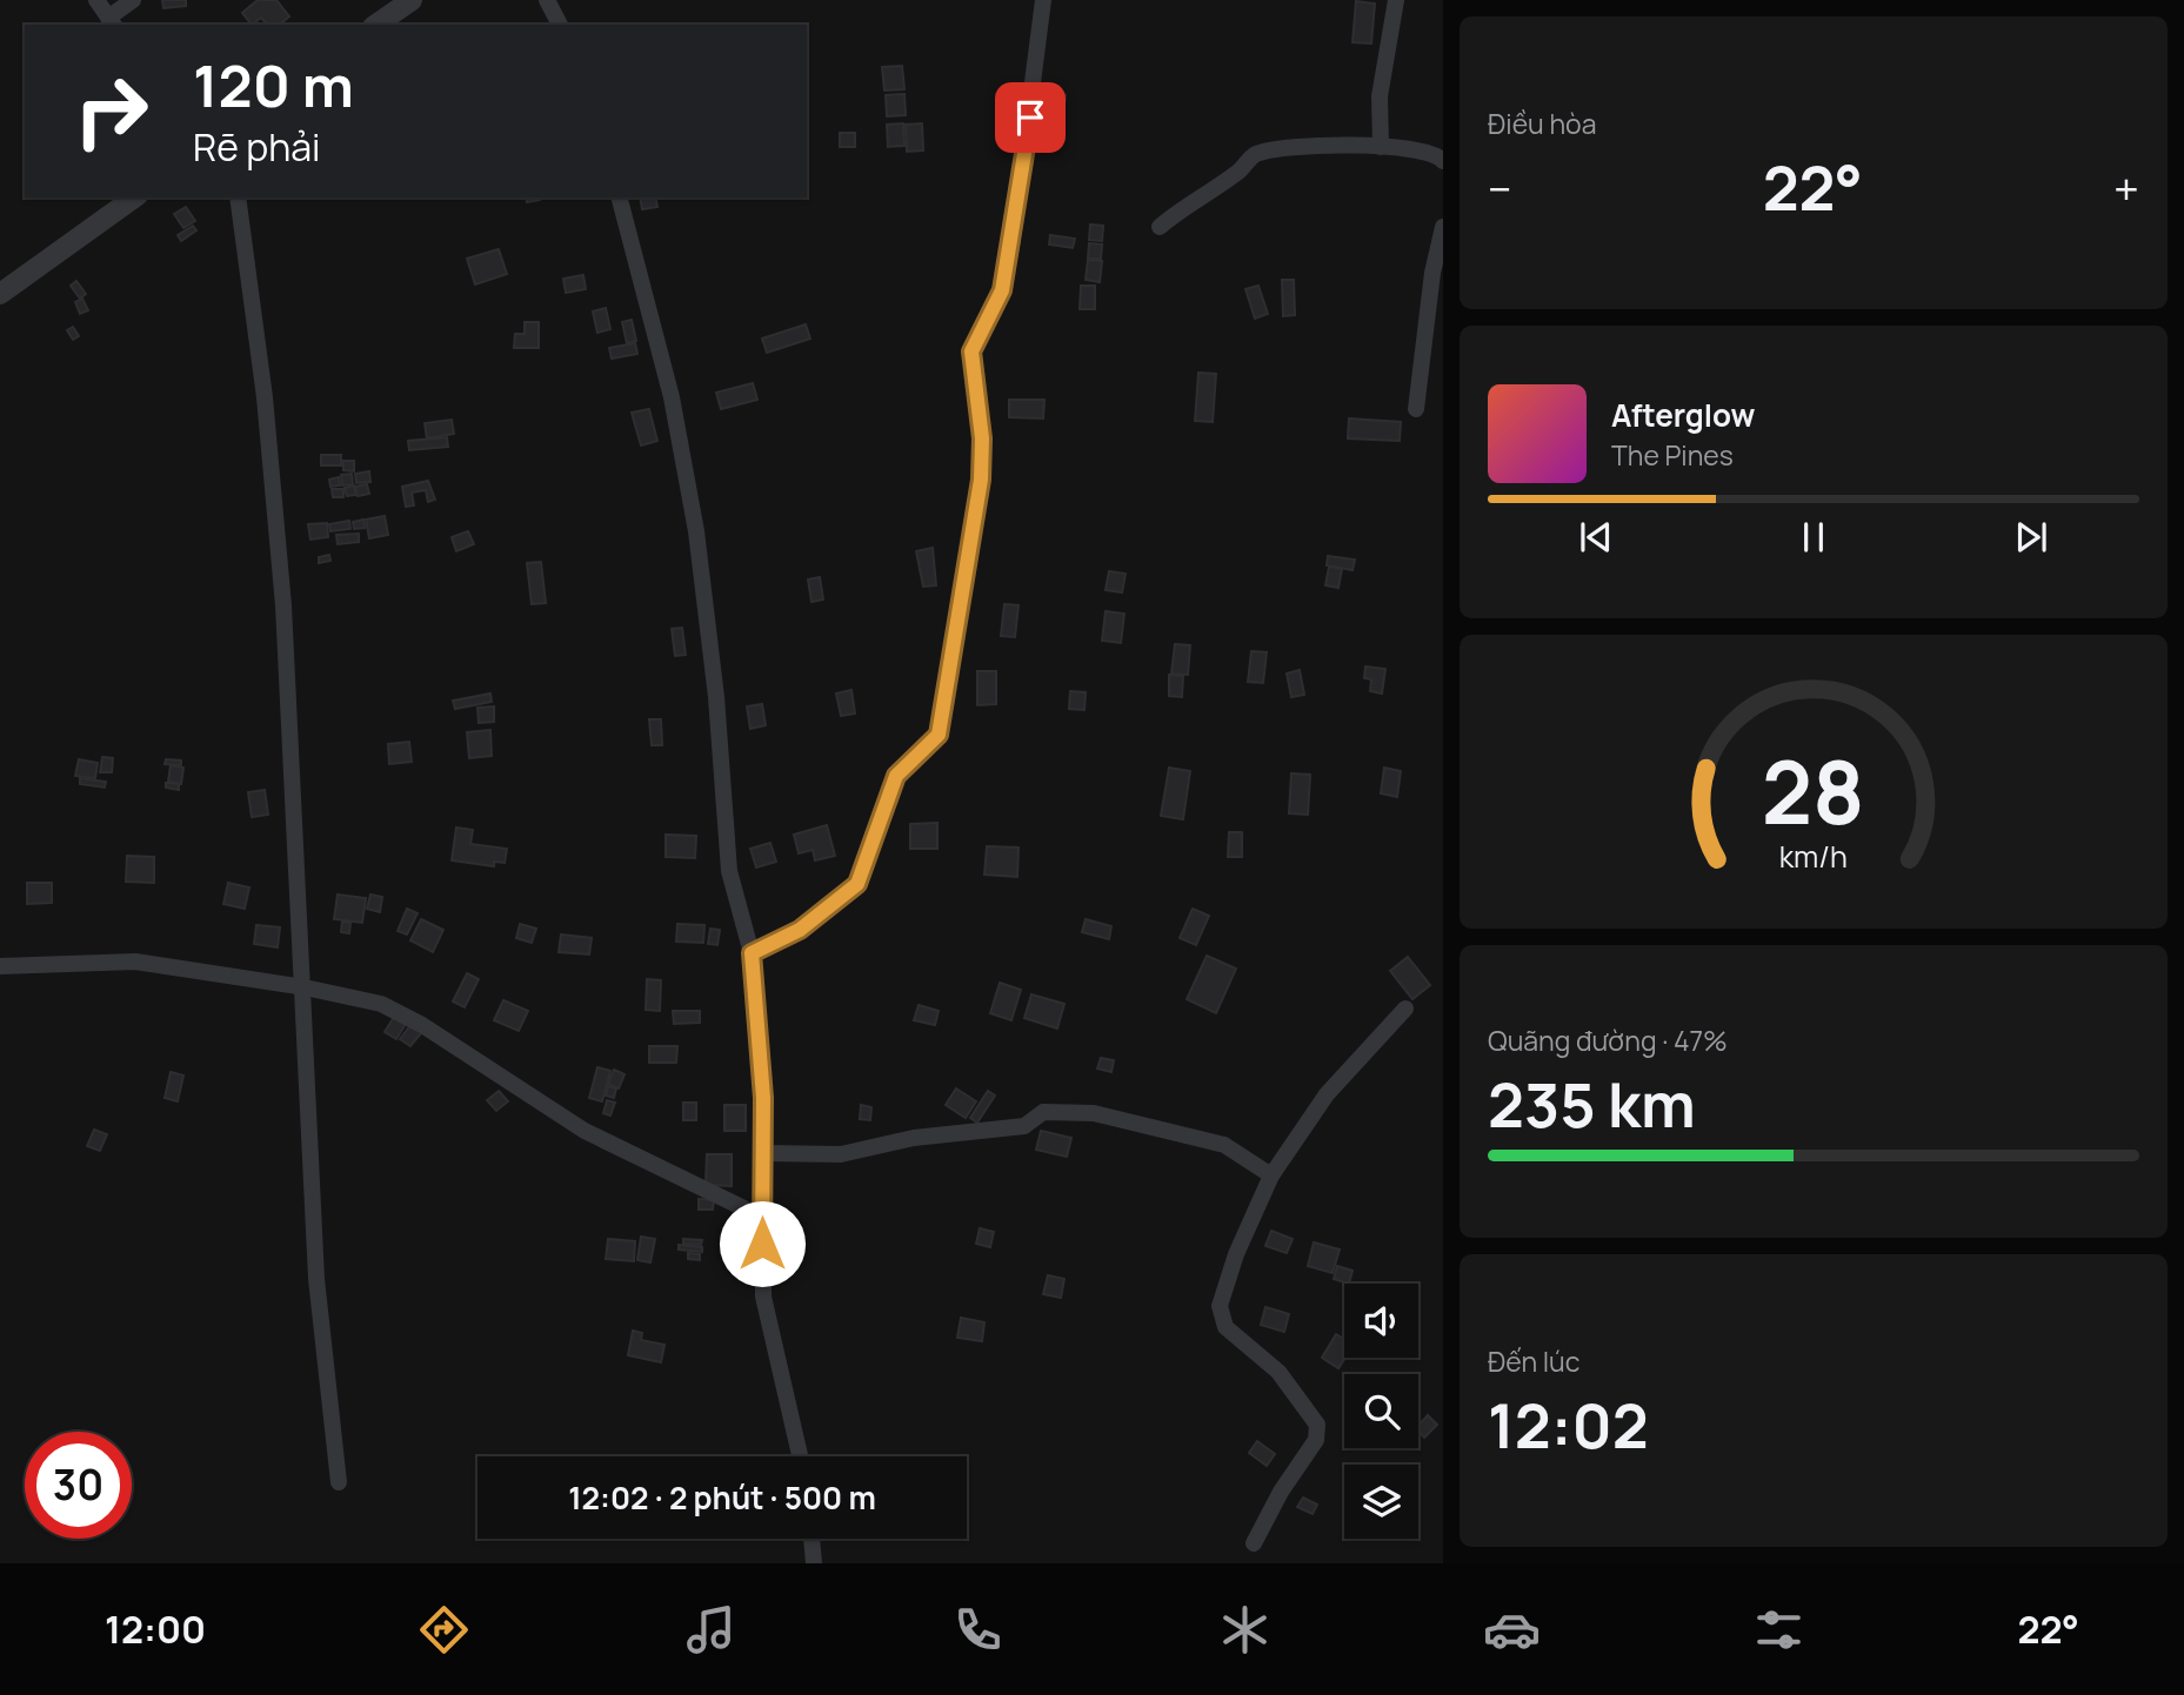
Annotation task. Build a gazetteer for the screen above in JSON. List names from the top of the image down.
{
  "page": {
    "tile": [
      "Điều hòa",
      ["Quãng đường · 47%", "235 km"],
      ["Đến lúc", "12:02"]
    ],
    "turn": ["120 m", "Rẽ phải"],
    "heat": ["−", "22°", "+"],
    "song": ["Afterglow", "The Pines"],
    "limit": "30",
    "trip": "12:02 · 2 phút · 500 m",
    "tabs": ["12:00", "22°"],
    "gauge": ["28", "km/h"]
  }
}
